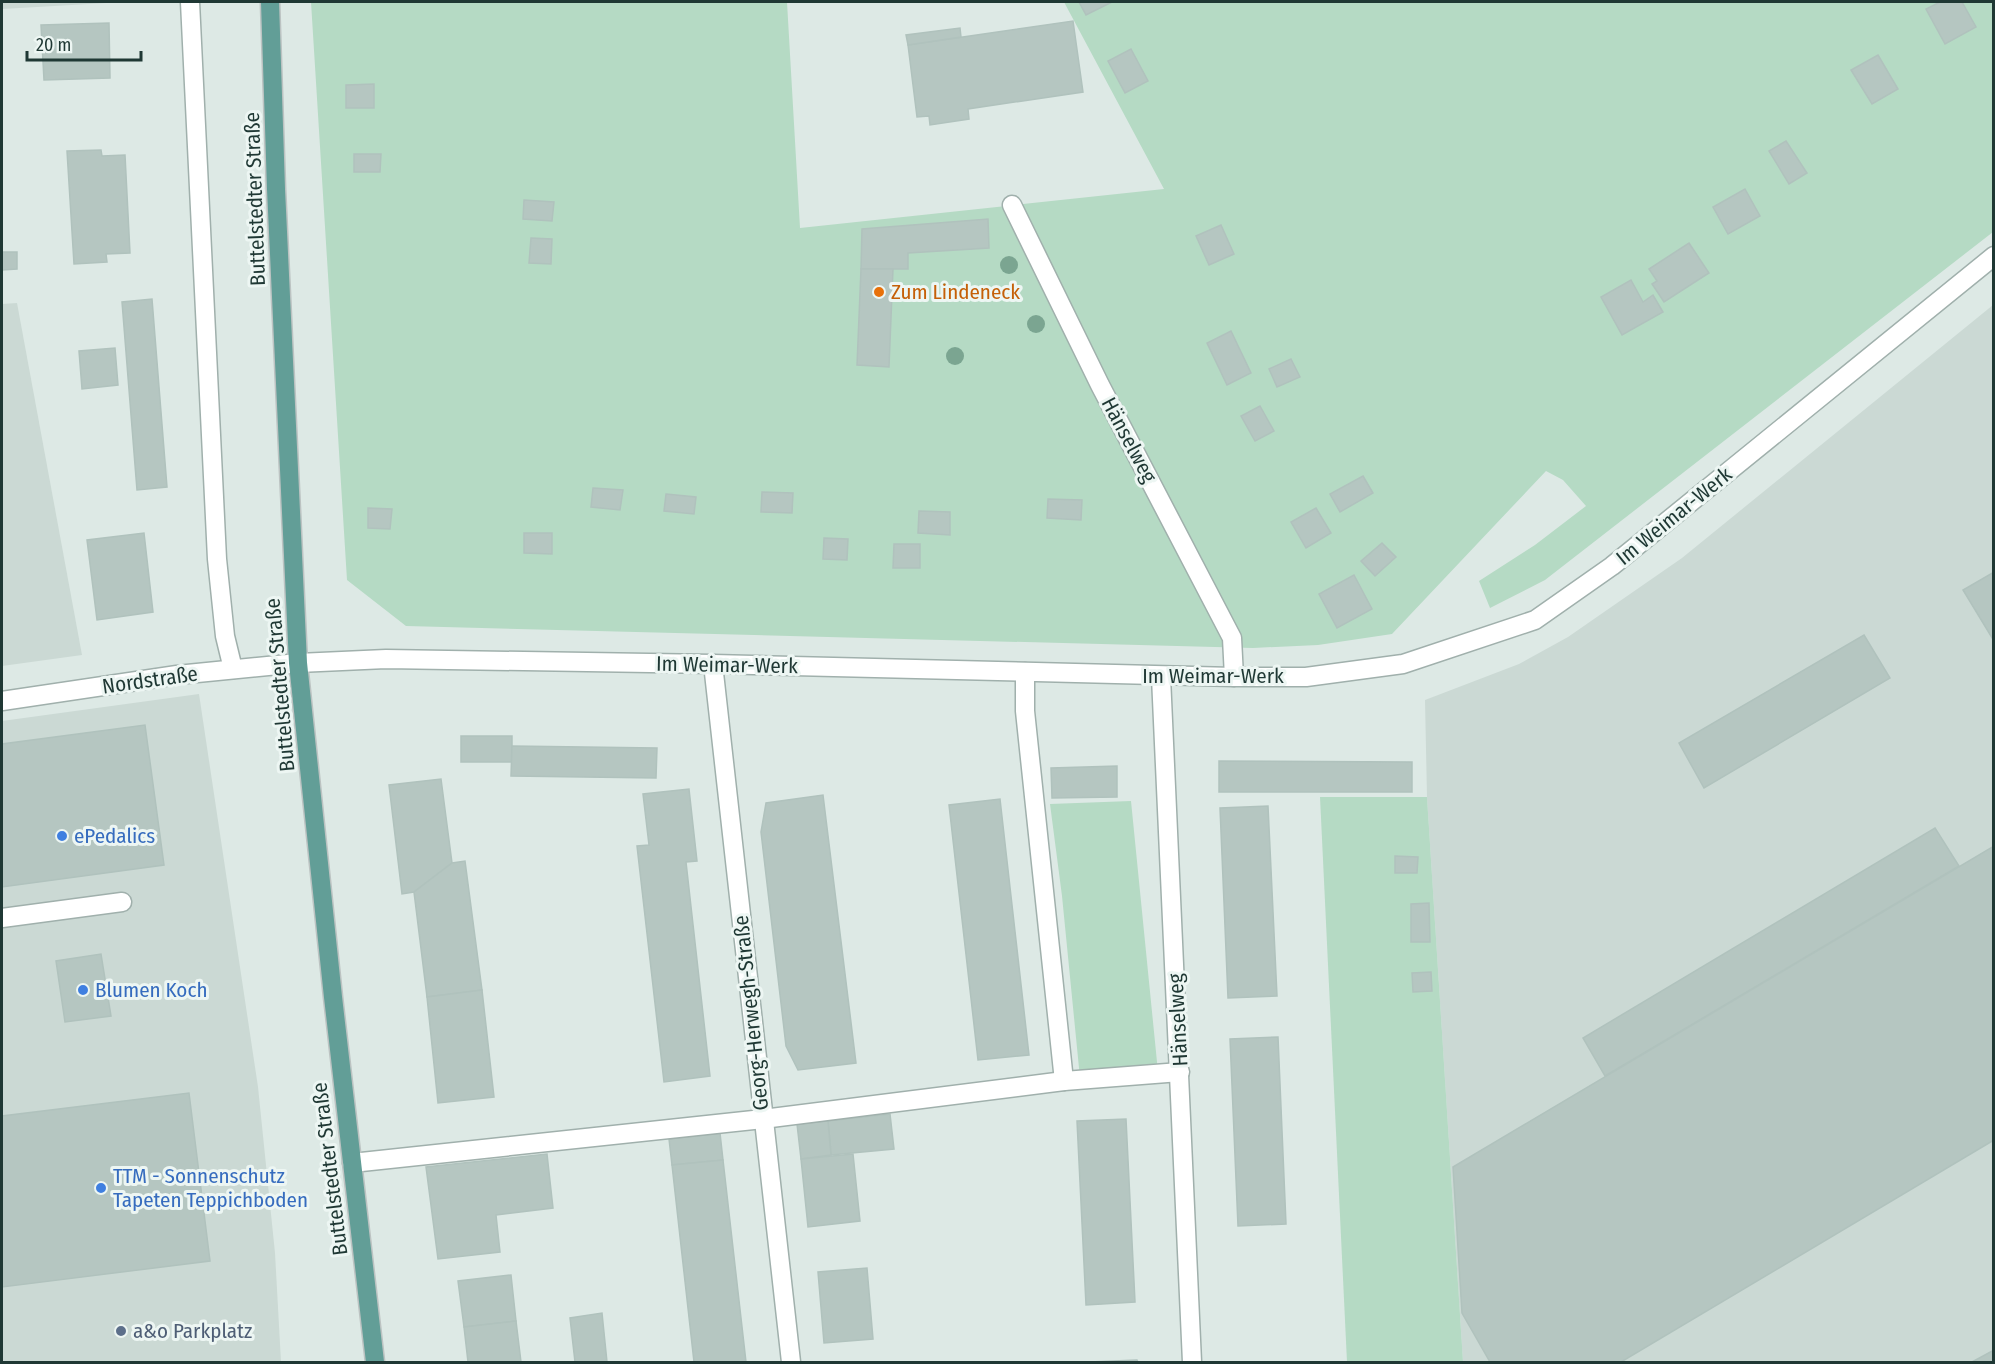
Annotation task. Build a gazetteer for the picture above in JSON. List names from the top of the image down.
{
  "streets": {
    "main road": ["Buttelstedter Straße"],
    "street": [
      "Hänselweg",
      "Im Weimar-Werk",
      "Nordstraße",
      "Georg-Herwegh-Straße"
    ]
  },
  "crossings": [
    ["Buttelstedter Straße", "Im Weimar-Werk"],
    ["Buttelstedter Straße", "Nordstraße"],
    ["Hänselweg", "Im Weimar-Werk"],
    ["Im Weimar-Werk", "Nordstraße"],
    ["Im Weimar-Werk", "Georg-Herwegh-Straße"]
  ],
  "places": [
    "Zum Lindeneck",
    "ePedalics",
    "Blumen Koch",
    "TTM - Sonnenschutz Tapeten Teppichboden",
    "a&o Parkplatz"
  ],
  "scale_bar": "20 m"
}
